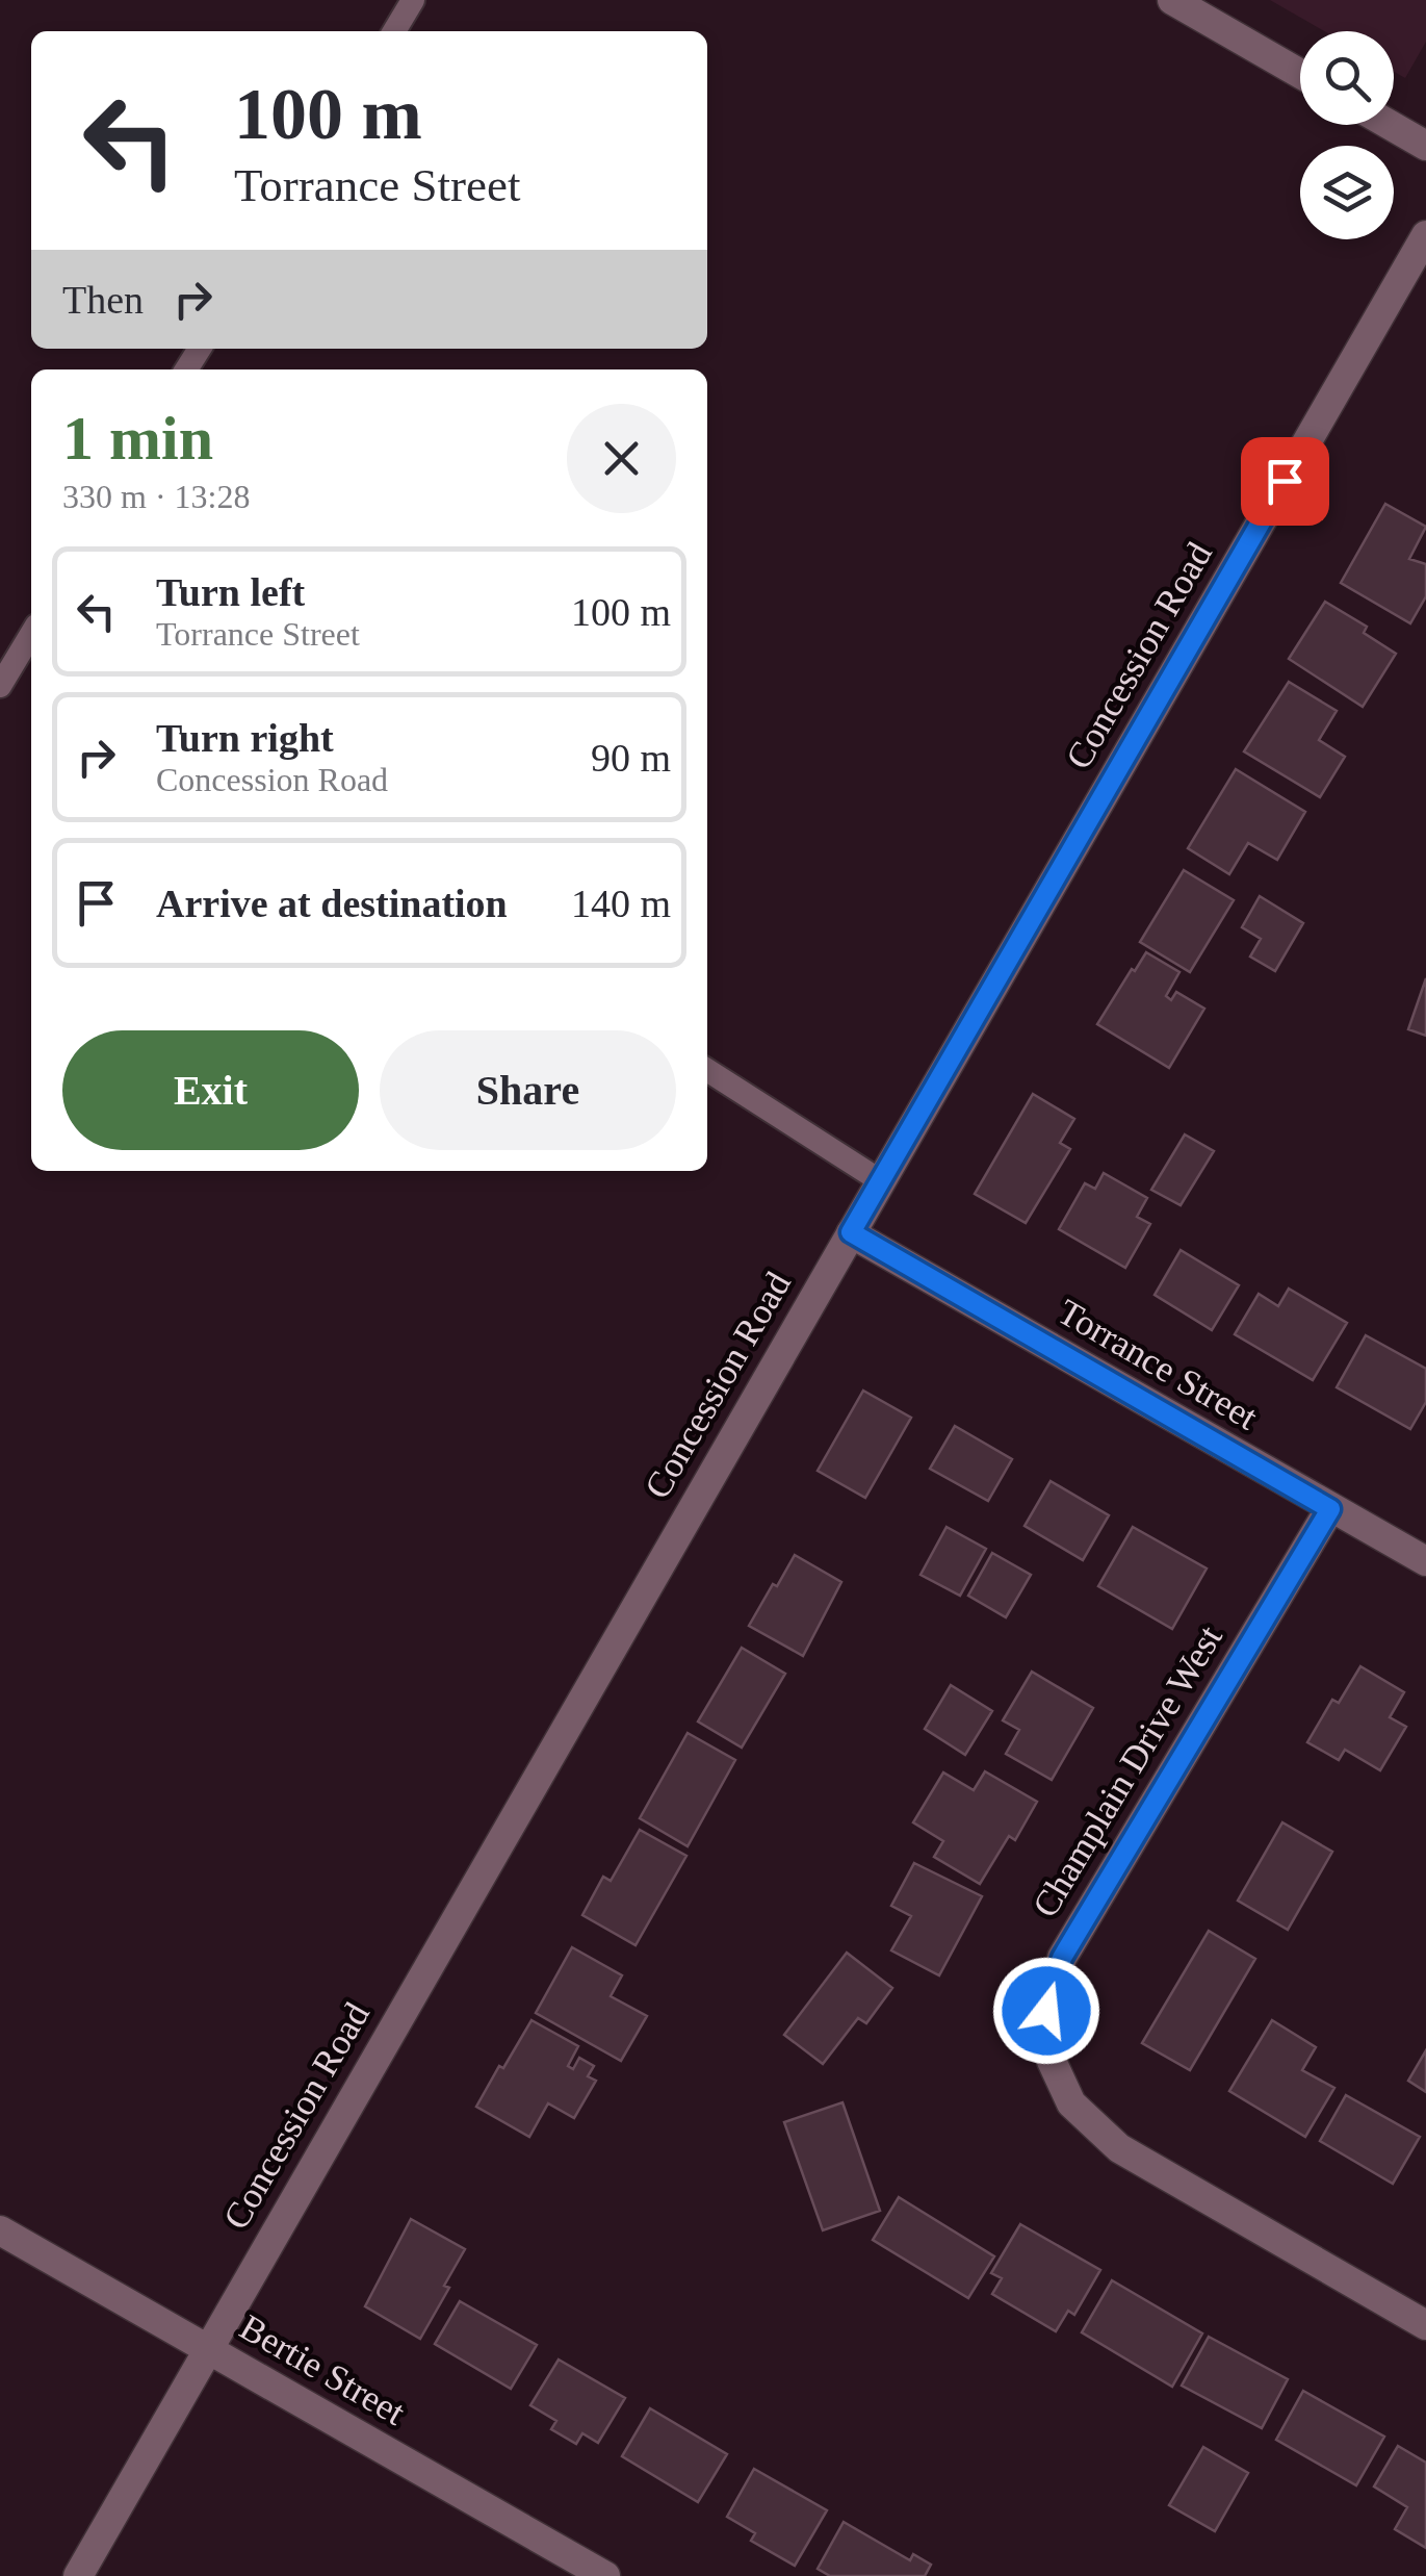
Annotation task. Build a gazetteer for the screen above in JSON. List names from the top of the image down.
{
  "streets": {
    "street": [
      "Concession Road",
      "Torrance Street",
      "Champlain Drive West",
      "Bertie Street"
    ]
  },
  "crossings": [
    ["Concession Road", "Torrance Street"],
    ["Concession Road", "Bertie Street"],
    ["Torrance Street", "Champlain Drive West"]
  ],
  "page": {
    "turn": ["100 m", "Torrance Street"],
    "then": "Then",
    "heading": ["1 min", "330 m · 13:28"],
    "list": [
      {
        "name": "Turn left",
        "note": "Torrance Street",
        "value": "100 m"
      },
      {
        "name": "Turn right",
        "note": "Concession Road",
        "value": "90 m"
      },
      {
        "name": "Arrive at destination",
        "value": "140 m"
      }
    ],
    "buttons": ["Exit", "Share"]
  }
}
